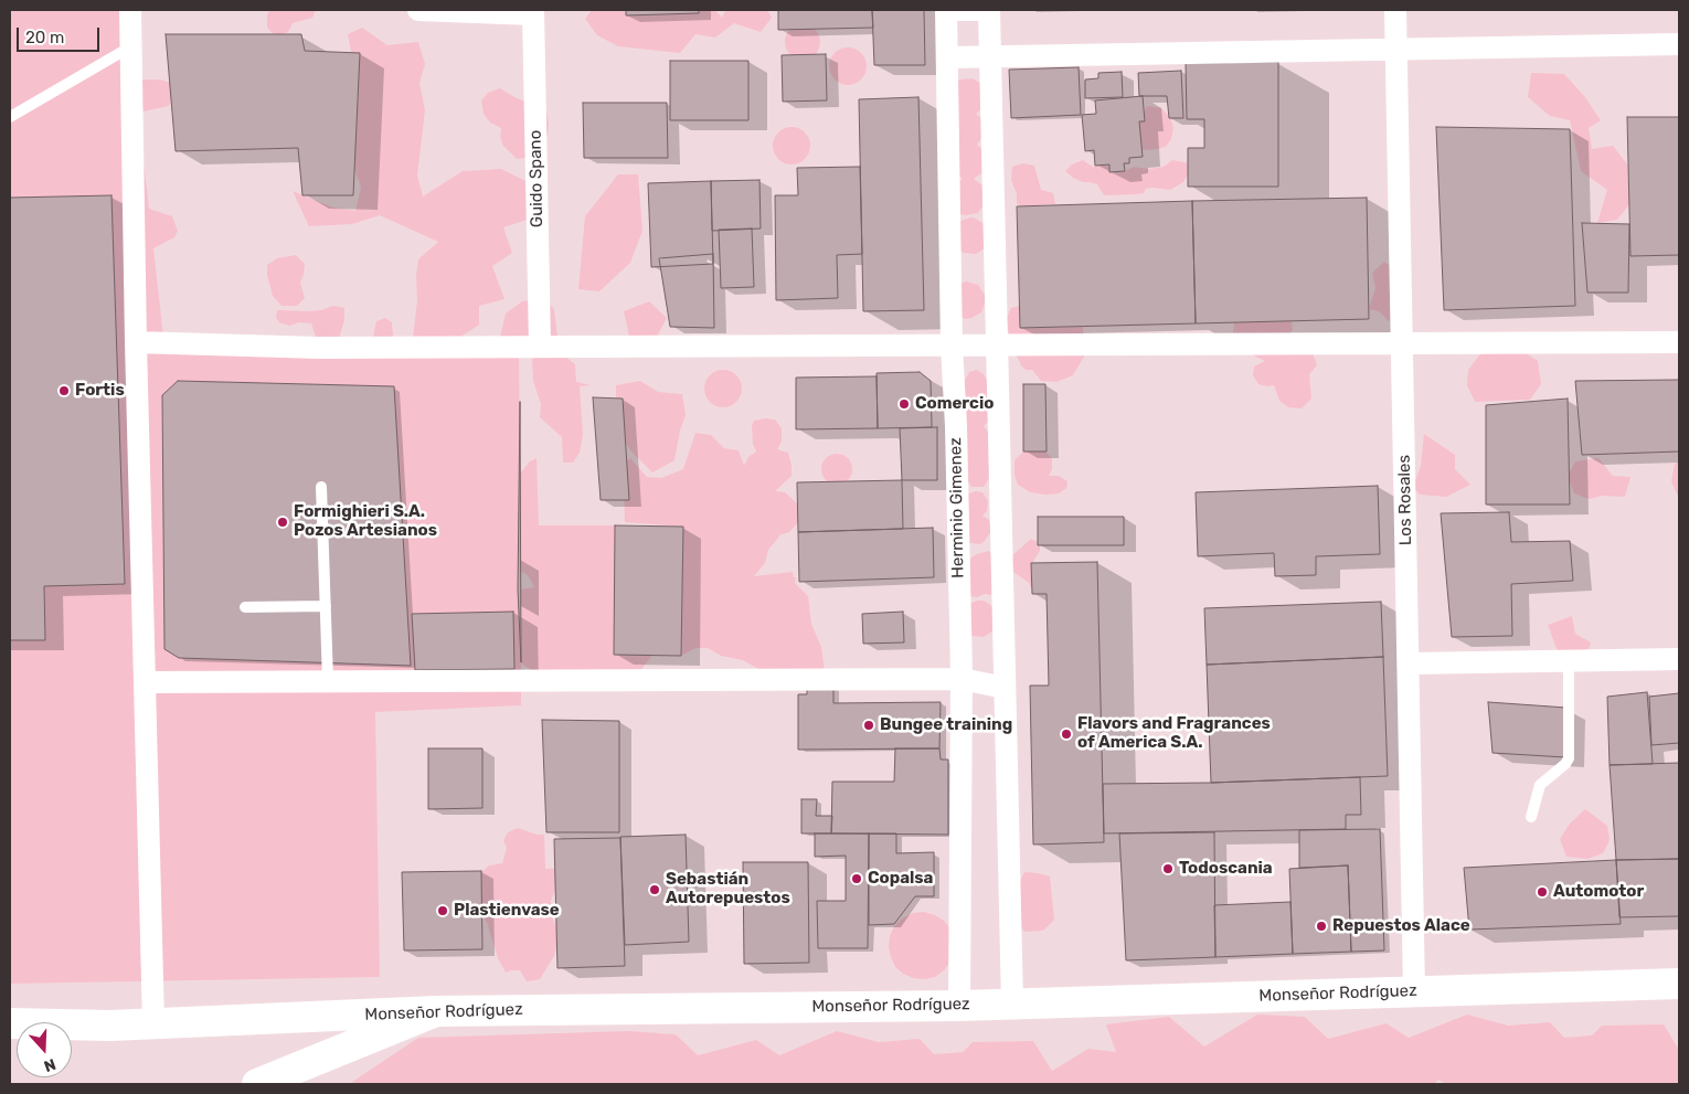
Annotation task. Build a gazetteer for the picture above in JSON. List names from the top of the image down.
{
  "streets": {
    "main road": ["Monseñor Rodríguez"],
    "street": ["Guido Spano", "Los Rosales", "Herminio Gimenez"]
  },
  "crossings": [
    ["Los Rosales", "Monseñor Rodríguez"],
    ["Herminio Gimenez", "Monseñor Rodríguez"]
  ],
  "places": [
    "Fortis",
    "Comercio",
    "Formighieri S.A. Pozos Artesianos",
    "Bungee training",
    "Flavors and Fragrances of America S.A.",
    "Todoscania",
    "Copalsa",
    "Sebastián Autorepuestos",
    "Automotor",
    "Plastienvase",
    "Repuestos Alace"
  ],
  "scale_bar": "20 m",
  "north": "bottom"
}
